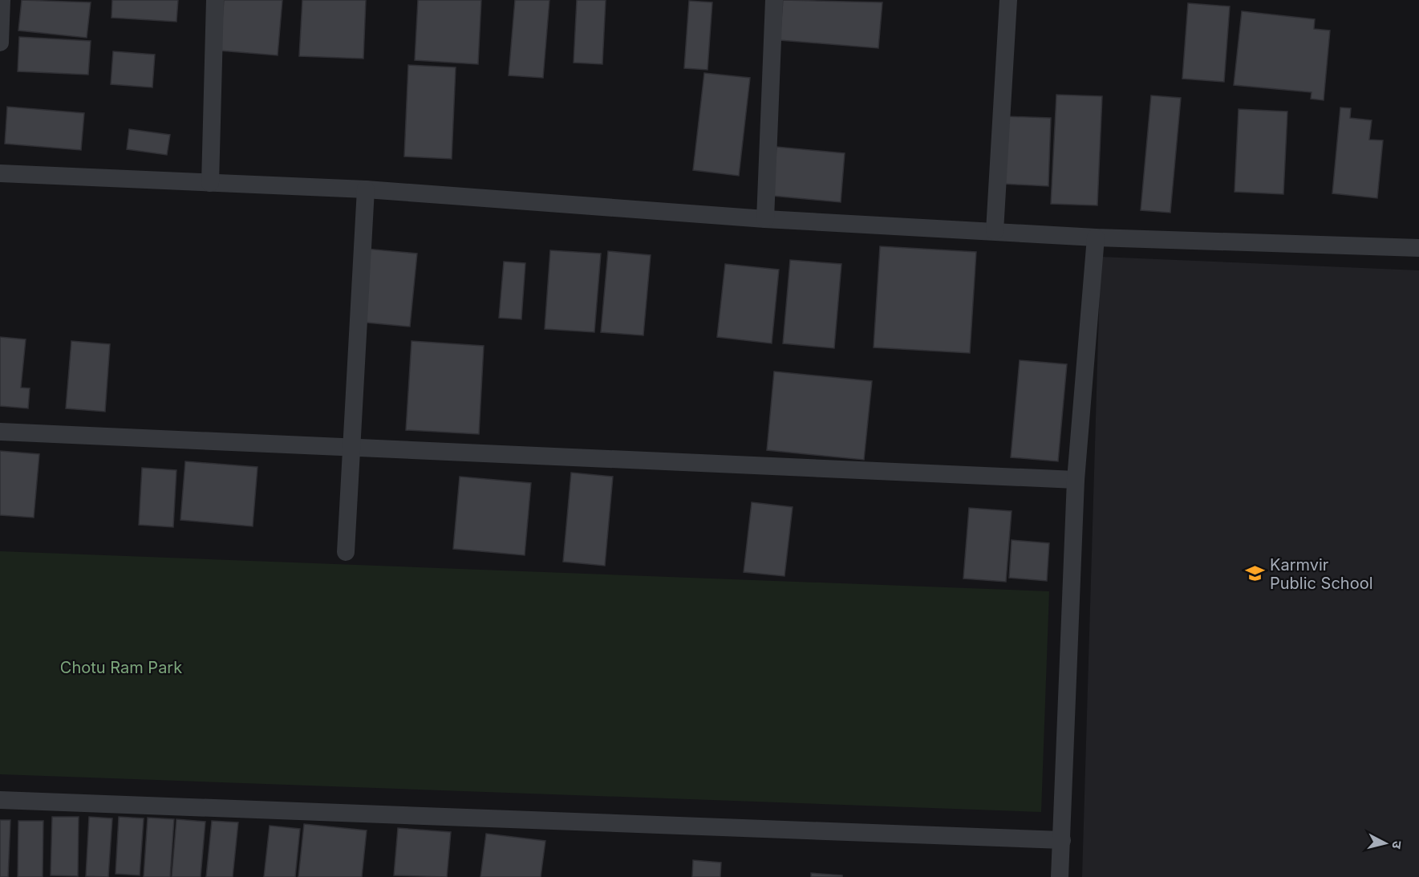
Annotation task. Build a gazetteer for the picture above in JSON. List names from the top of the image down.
{
  "parks": ["Chotu Ram Park"],
  "places": {
    "school or university": ["Karmvir Public School"]
  },
  "north": "right"
}
